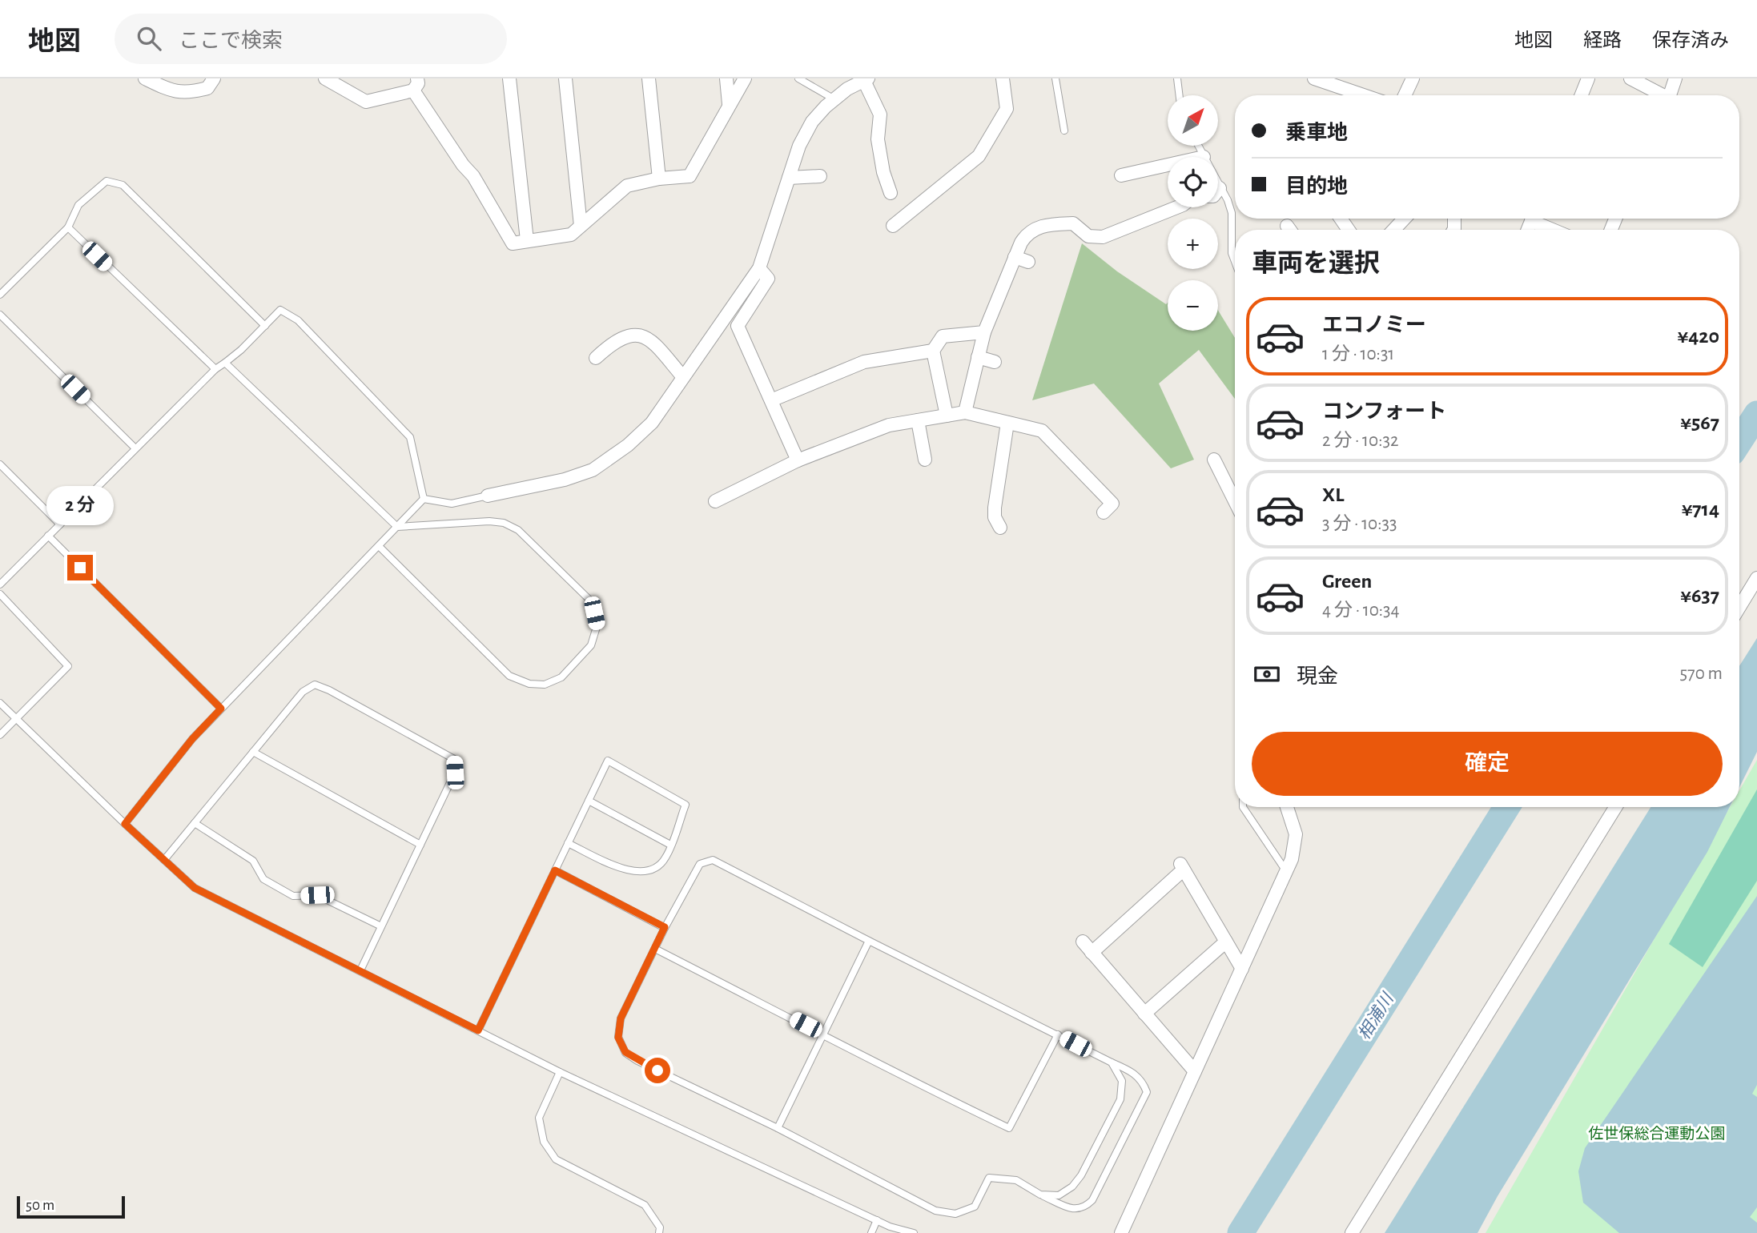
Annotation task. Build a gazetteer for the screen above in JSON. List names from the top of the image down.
{
  "water": ["相浦川"],
  "parks": ["佐世保総合運動公園"],
  "scale_bar": "50 m",
  "north": "top right",
  "page": {
    "header": "地図",
    "search": "ここで検索",
    "nav": ["地図", "経路", "保存済み"],
    "map_buttons": ["+", "−"],
    "banner": ["乗車地", "目的地"],
    "heading": "車両を選択",
    "list": [
      {
        "name": "エコノミー",
        "note": "1 分 · 10:31",
        "value": "¥420"
      },
      {
        "name": "コンフォート",
        "note": "2 分 · 10:32",
        "value": "¥567"
      },
      {
        "name": "XL",
        "note": "3 分 · 10:33",
        "value": "¥714"
      },
      {
        "name": "Green",
        "note": "4 分 · 10:34",
        "value": "¥637"
      }
    ],
    "bubble": "2 分",
    "pay": ["現金", "570 m"],
    "buttons": "確定",
    "scale": "50 m"
  }
}
